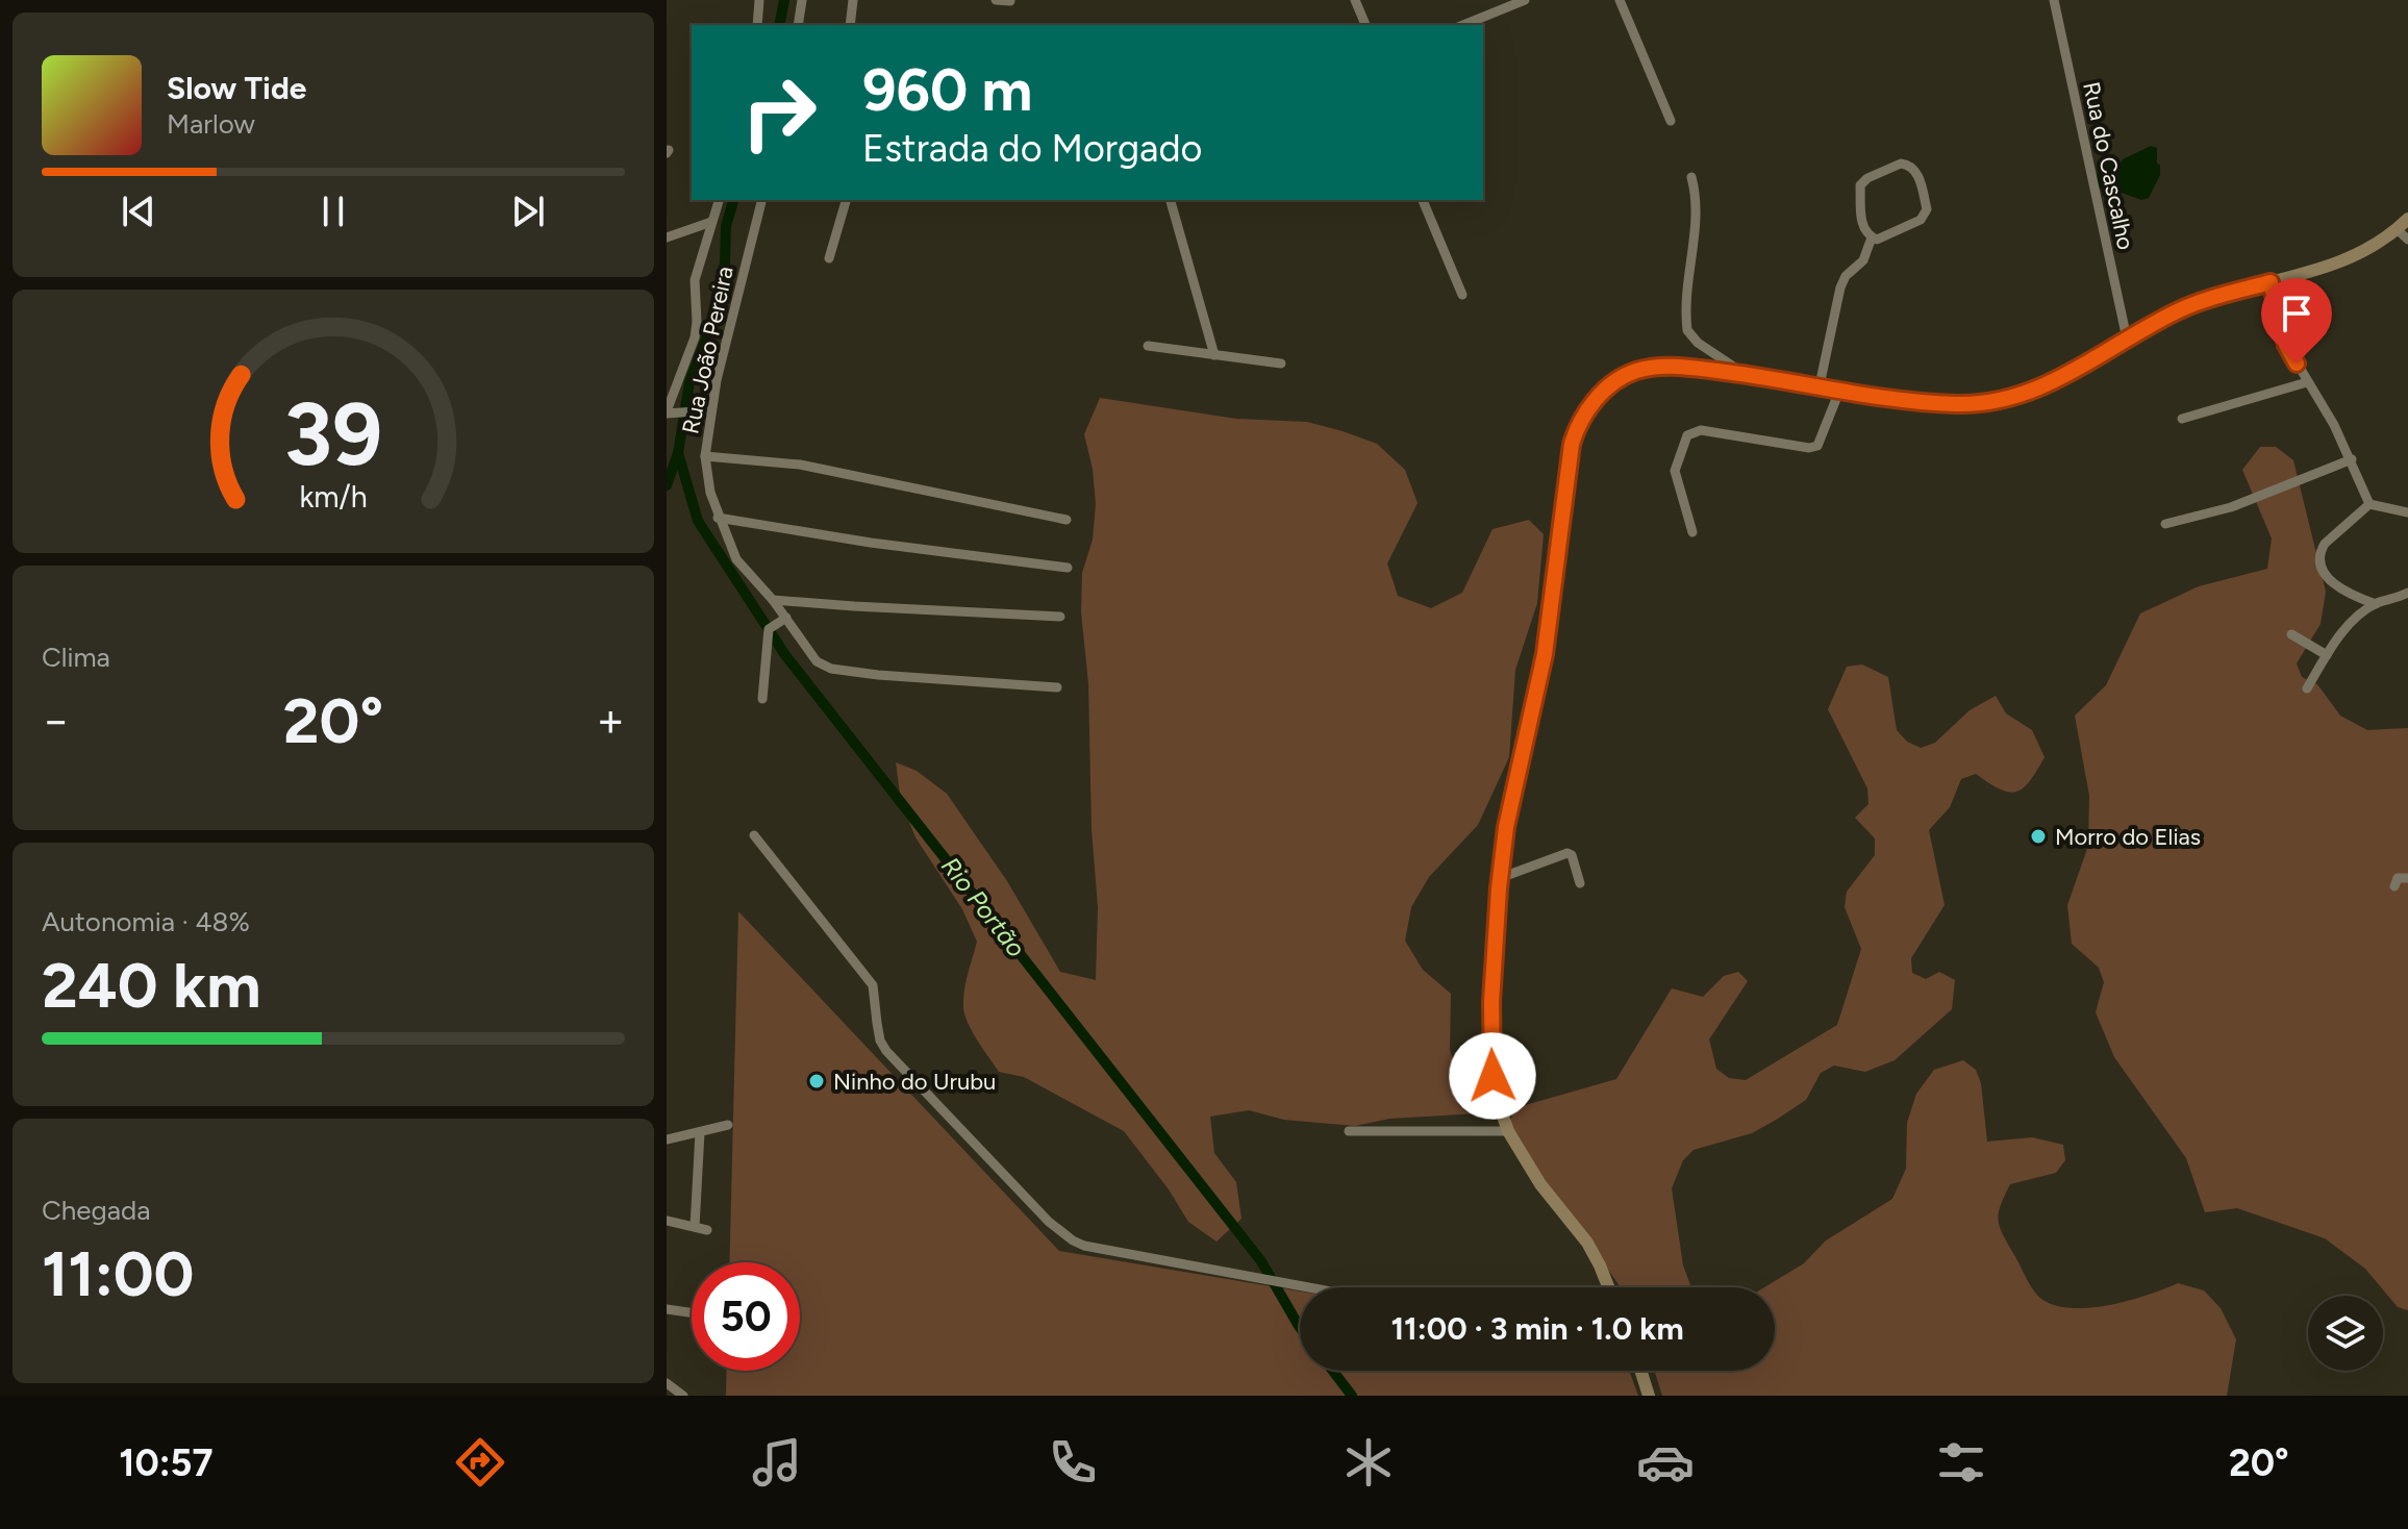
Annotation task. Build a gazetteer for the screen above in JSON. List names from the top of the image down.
{
  "streets": {
    "street": ["Rua do Cascalho", "Rua João Pereira"]
  },
  "water": ["Rio Portão"],
  "places": ["Morro do Elias", "Ninho do Urubu"],
  "page": {
    "turn": ["960 m", "Estrada do Morgado"],
    "song": ["Slow Tide", "Marlow"],
    "tile": [
      "Clima",
      ["Autonomia · 48%", "240 km"],
      ["Chegada", "11:00"]
    ],
    "heat": ["−", "20°", "+"],
    "limit": "50",
    "trip": "11:00 · 3 min · 1.0 km",
    "tabs": ["10:57", "20°"],
    "gauge": ["39", "km/h"]
  }
}
